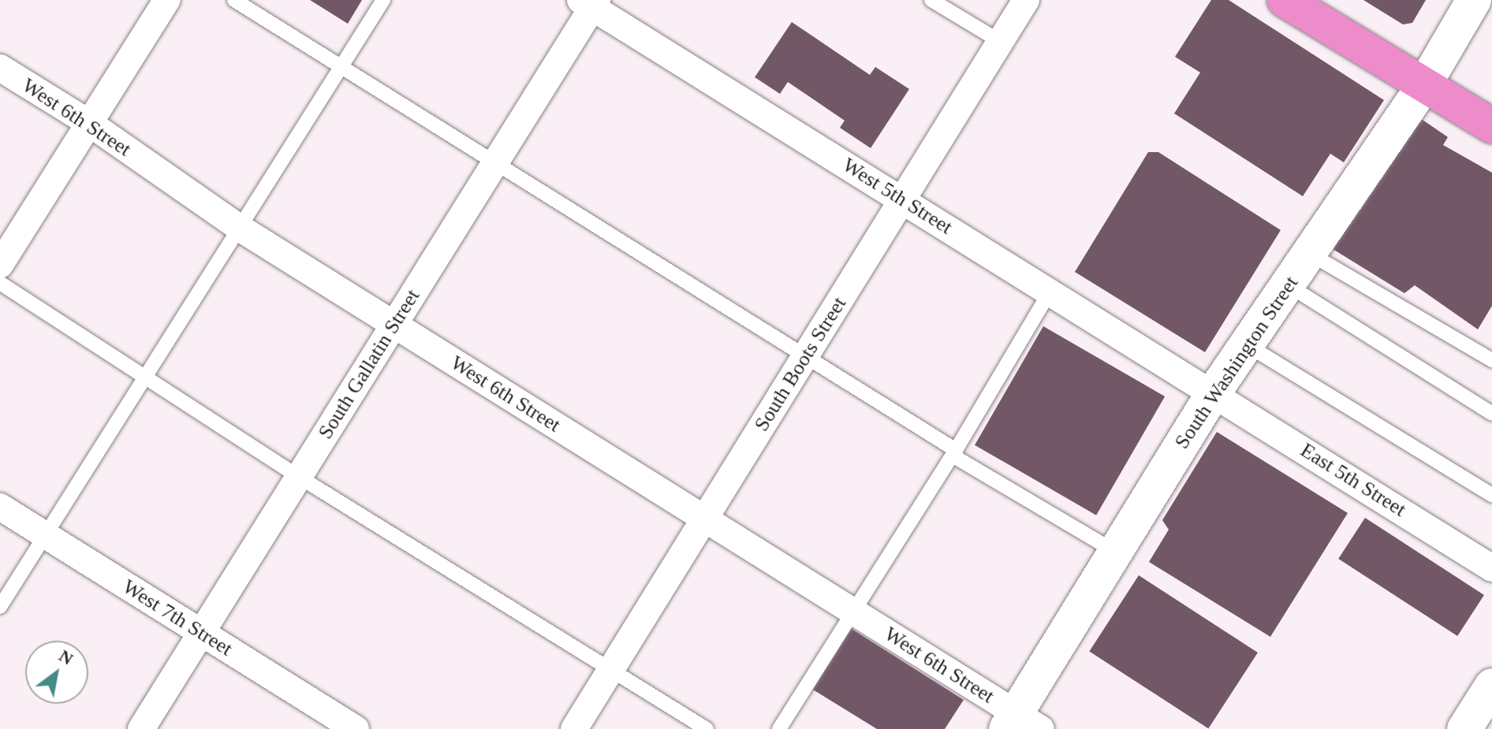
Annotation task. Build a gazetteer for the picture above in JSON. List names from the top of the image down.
{
  "streets": {
    "main road": ["South Washington Street"],
    "street": [
      "West 6th Street",
      "West 5th Street",
      "South Gallatin Street",
      "South Boots Street",
      "East 5th Street",
      "West 7th Street"
    ]
  },
  "crossings": [
    ["West 6th Street", "South Washington Street"],
    ["West 6th Street", "South Gallatin Street"],
    ["West 6th Street", "South Boots Street"],
    ["West 5th Street", "South Washington Street"],
    ["West 5th Street", "South Gallatin Street"],
    ["West 5th Street", "South Boots Street"],
    ["West 5th Street", "East 5th Street"],
    ["South Washington Street", "East 5th Street"],
    ["South Gallatin Street", "West 7th Street"]
  ],
  "north": "top right"
}
